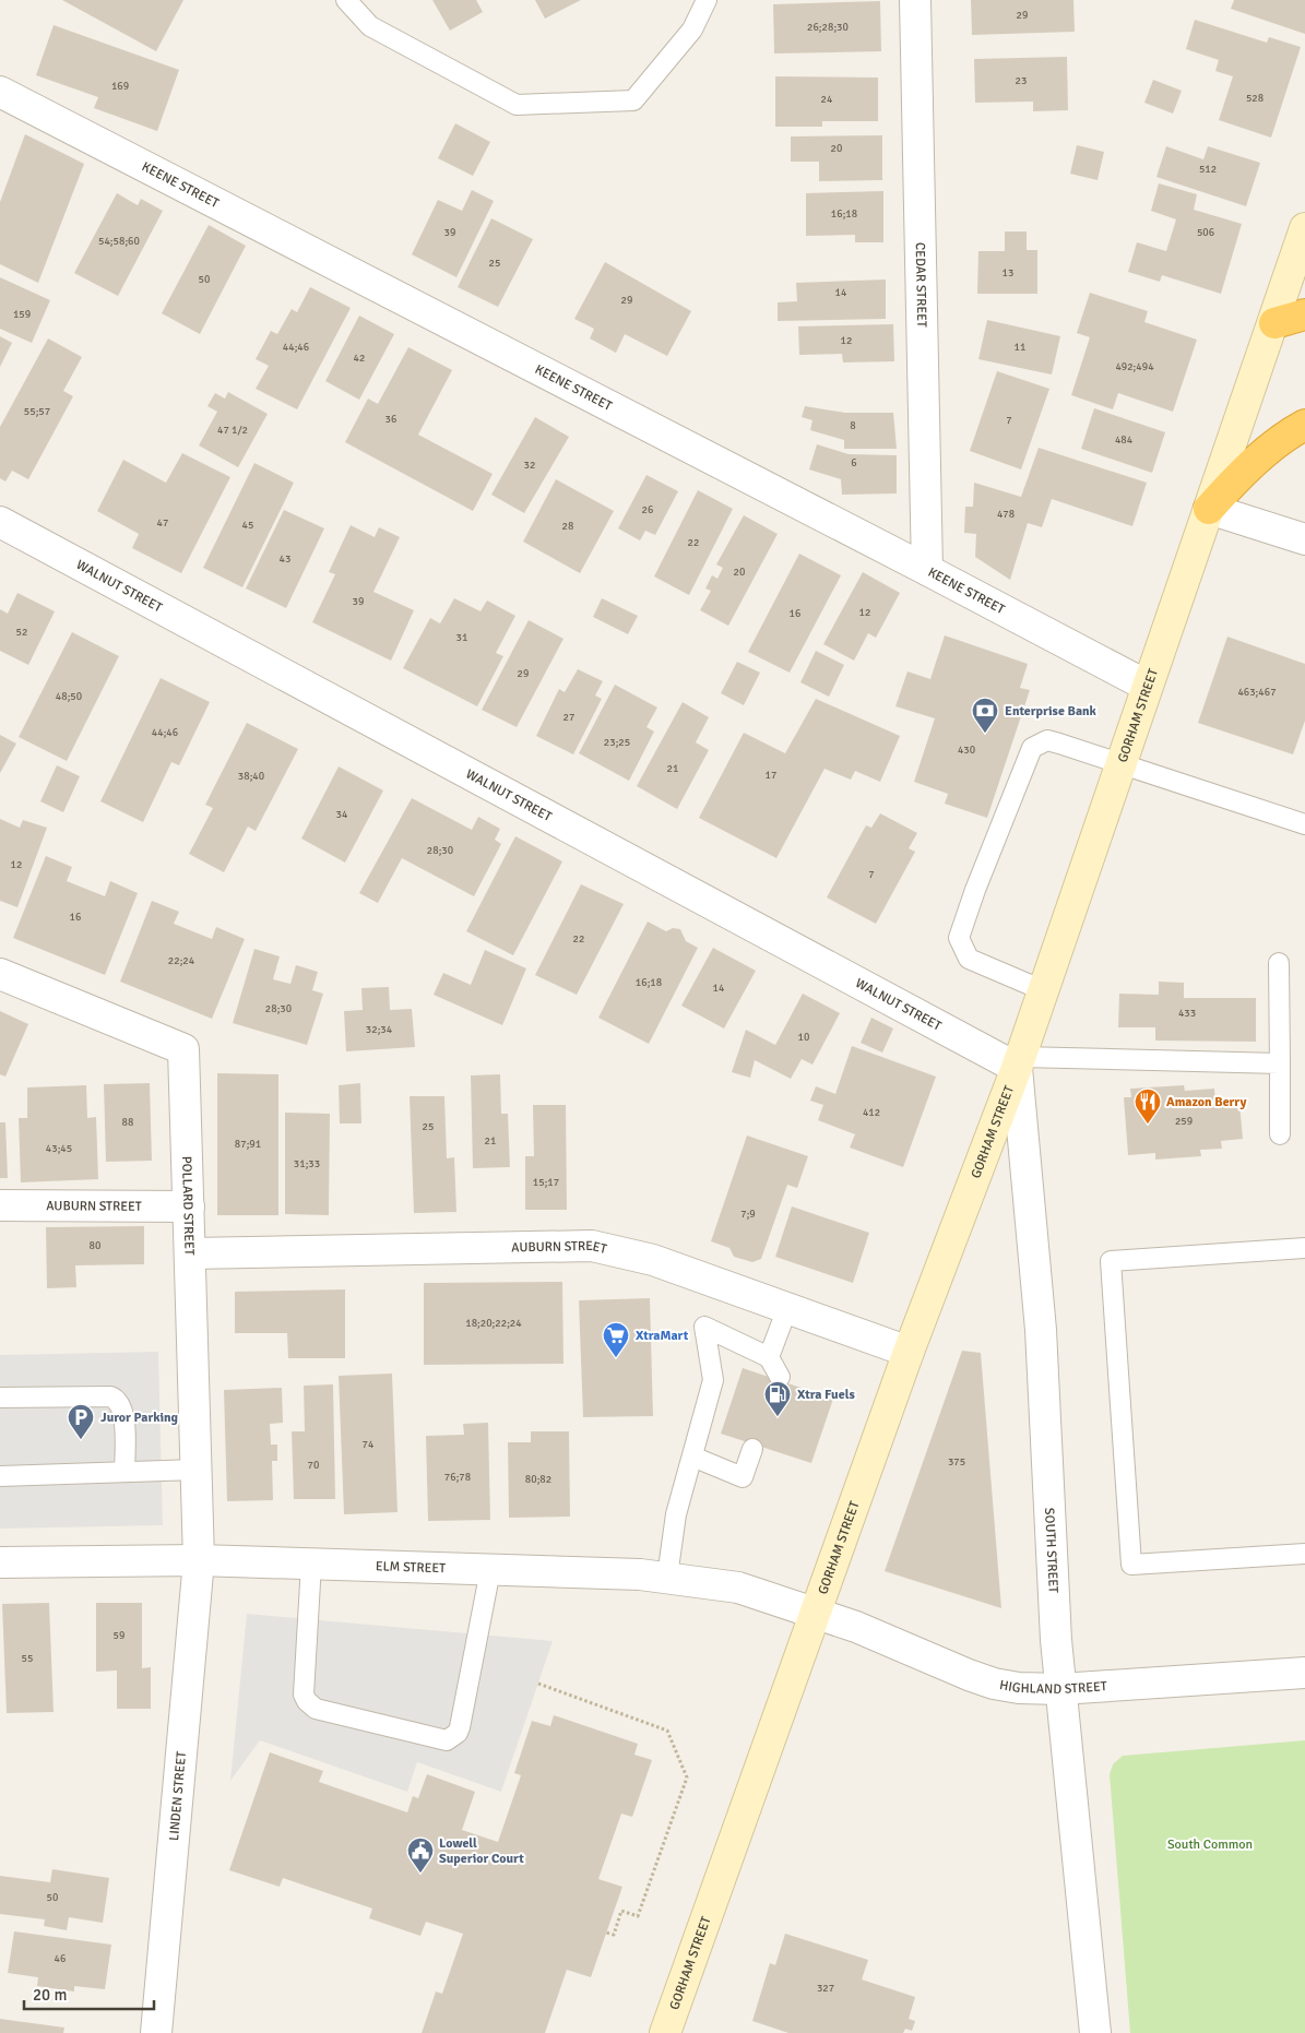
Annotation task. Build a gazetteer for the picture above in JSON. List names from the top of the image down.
{
  "streets": {
    "main road": ["GORHAM STREET"],
    "street": [
      "KEENE STREET",
      "CEDAR STREET",
      "WALNUT STREET",
      "AUBURN STREET",
      "POLLARD STREET",
      "SOUTH STREET",
      "ELM STREET",
      "HIGHLAND STREET",
      "LINDEN STREET"
    ]
  },
  "crossings": [
    ["KEENE STREET", "CEDAR STREET"],
    ["KEENE STREET", "GORHAM STREET"],
    ["WALNUT STREET", "GORHAM STREET"],
    ["WALNUT STREET", "SOUTH STREET"],
    ["GORHAM STREET", "AUBURN STREET"],
    ["GORHAM STREET", "SOUTH STREET"],
    ["GORHAM STREET", "ELM STREET"],
    ["GORHAM STREET", "HIGHLAND STREET"],
    ["AUBURN STREET", "POLLARD STREET"],
    ["POLLARD STREET", "ELM STREET"],
    ["POLLARD STREET", "LINDEN STREET"],
    ["SOUTH STREET", "HIGHLAND STREET"],
    ["ELM STREET", "HIGHLAND STREET"],
    ["ELM STREET", "LINDEN STREET"]
  ],
  "parks": ["South Common"],
  "places": {
    "bank": ["Enterprise Bank"],
    "restaurant": ["Amazon Berry"],
    "supermarket": ["XtraMart"],
    "fuel station": ["Xtra Fuels"],
    "parking": ["Juror Parking"],
    "public building": ["Lowell Superior Court"]
  },
  "house_numbers": [
    "29",
    "26;28;30",
    "23",
    "169",
    "528",
    "24",
    "20",
    "512",
    "16;18",
    "39",
    "506",
    "54;58;60",
    "25",
    "13",
    "50",
    "14",
    "29",
    "159",
    "12",
    "44;46",
    "11",
    "42",
    "492;494",
    "55;57",
    "36",
    "7",
    "8",
    "47 1/2",
    "484",
    "6",
    "32",
    "26",
    "478",
    "47",
    "45",
    "28",
    "22",
    "43",
    "20",
    "39",
    "12",
    "16",
    "52",
    "31",
    "29",
    "463;467",
    "48;50",
    "27",
    "44;46",
    "23;25",
    "430",
    "21",
    "17",
    "38;40",
    "34",
    "28;30",
    "12",
    "7",
    "16",
    "22",
    "22;24",
    "16;18",
    "14",
    "28;30",
    "433",
    "32;34",
    "10",
    "412",
    "259",
    "88",
    "25",
    "21",
    "87;91",
    "43;45",
    "31;33",
    "15;17",
    "7;9",
    "80",
    "18;20;22;24",
    "74",
    "375",
    "70",
    "76;78",
    "80;82",
    "59",
    "55",
    "50",
    "46",
    "327"
  ],
  "scale_bar": "20 m"
}
